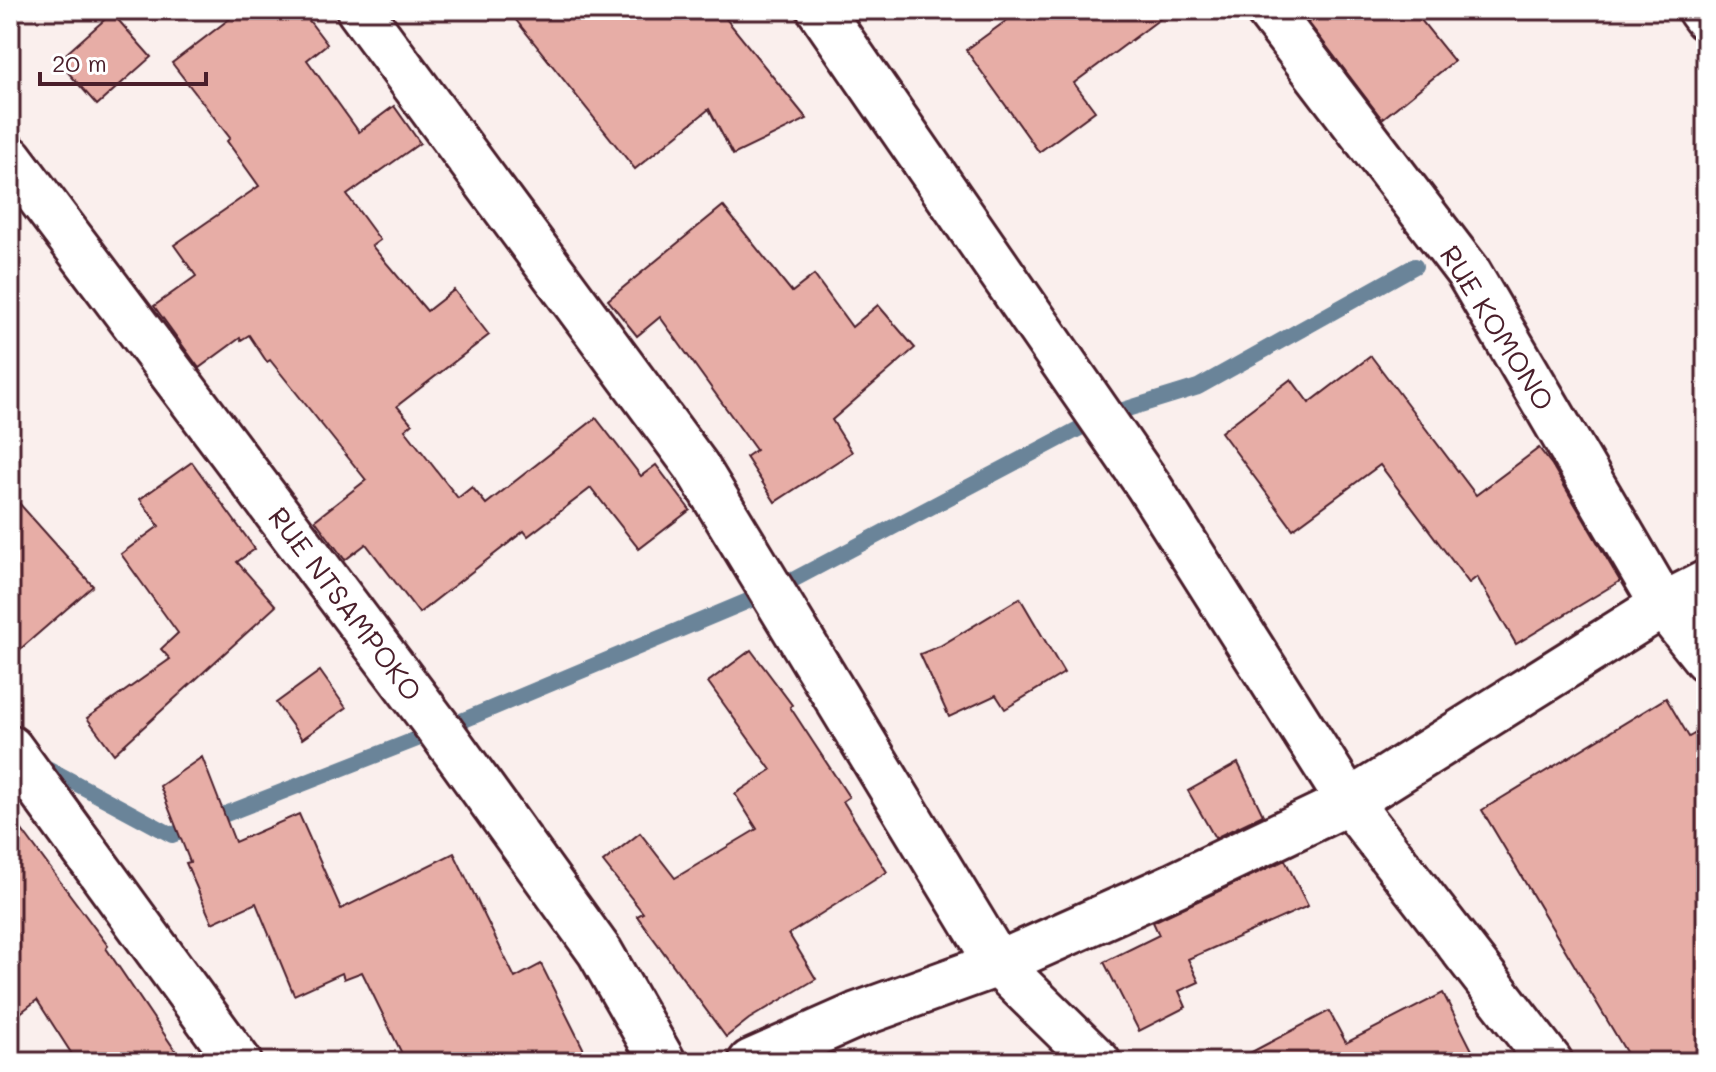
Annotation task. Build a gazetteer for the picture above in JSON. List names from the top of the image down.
{
  "streets": {
    "street": ["RUE KOMONO", "RUE NTSAMPOKO"]
  },
  "scale_bar": "20 m"
}
